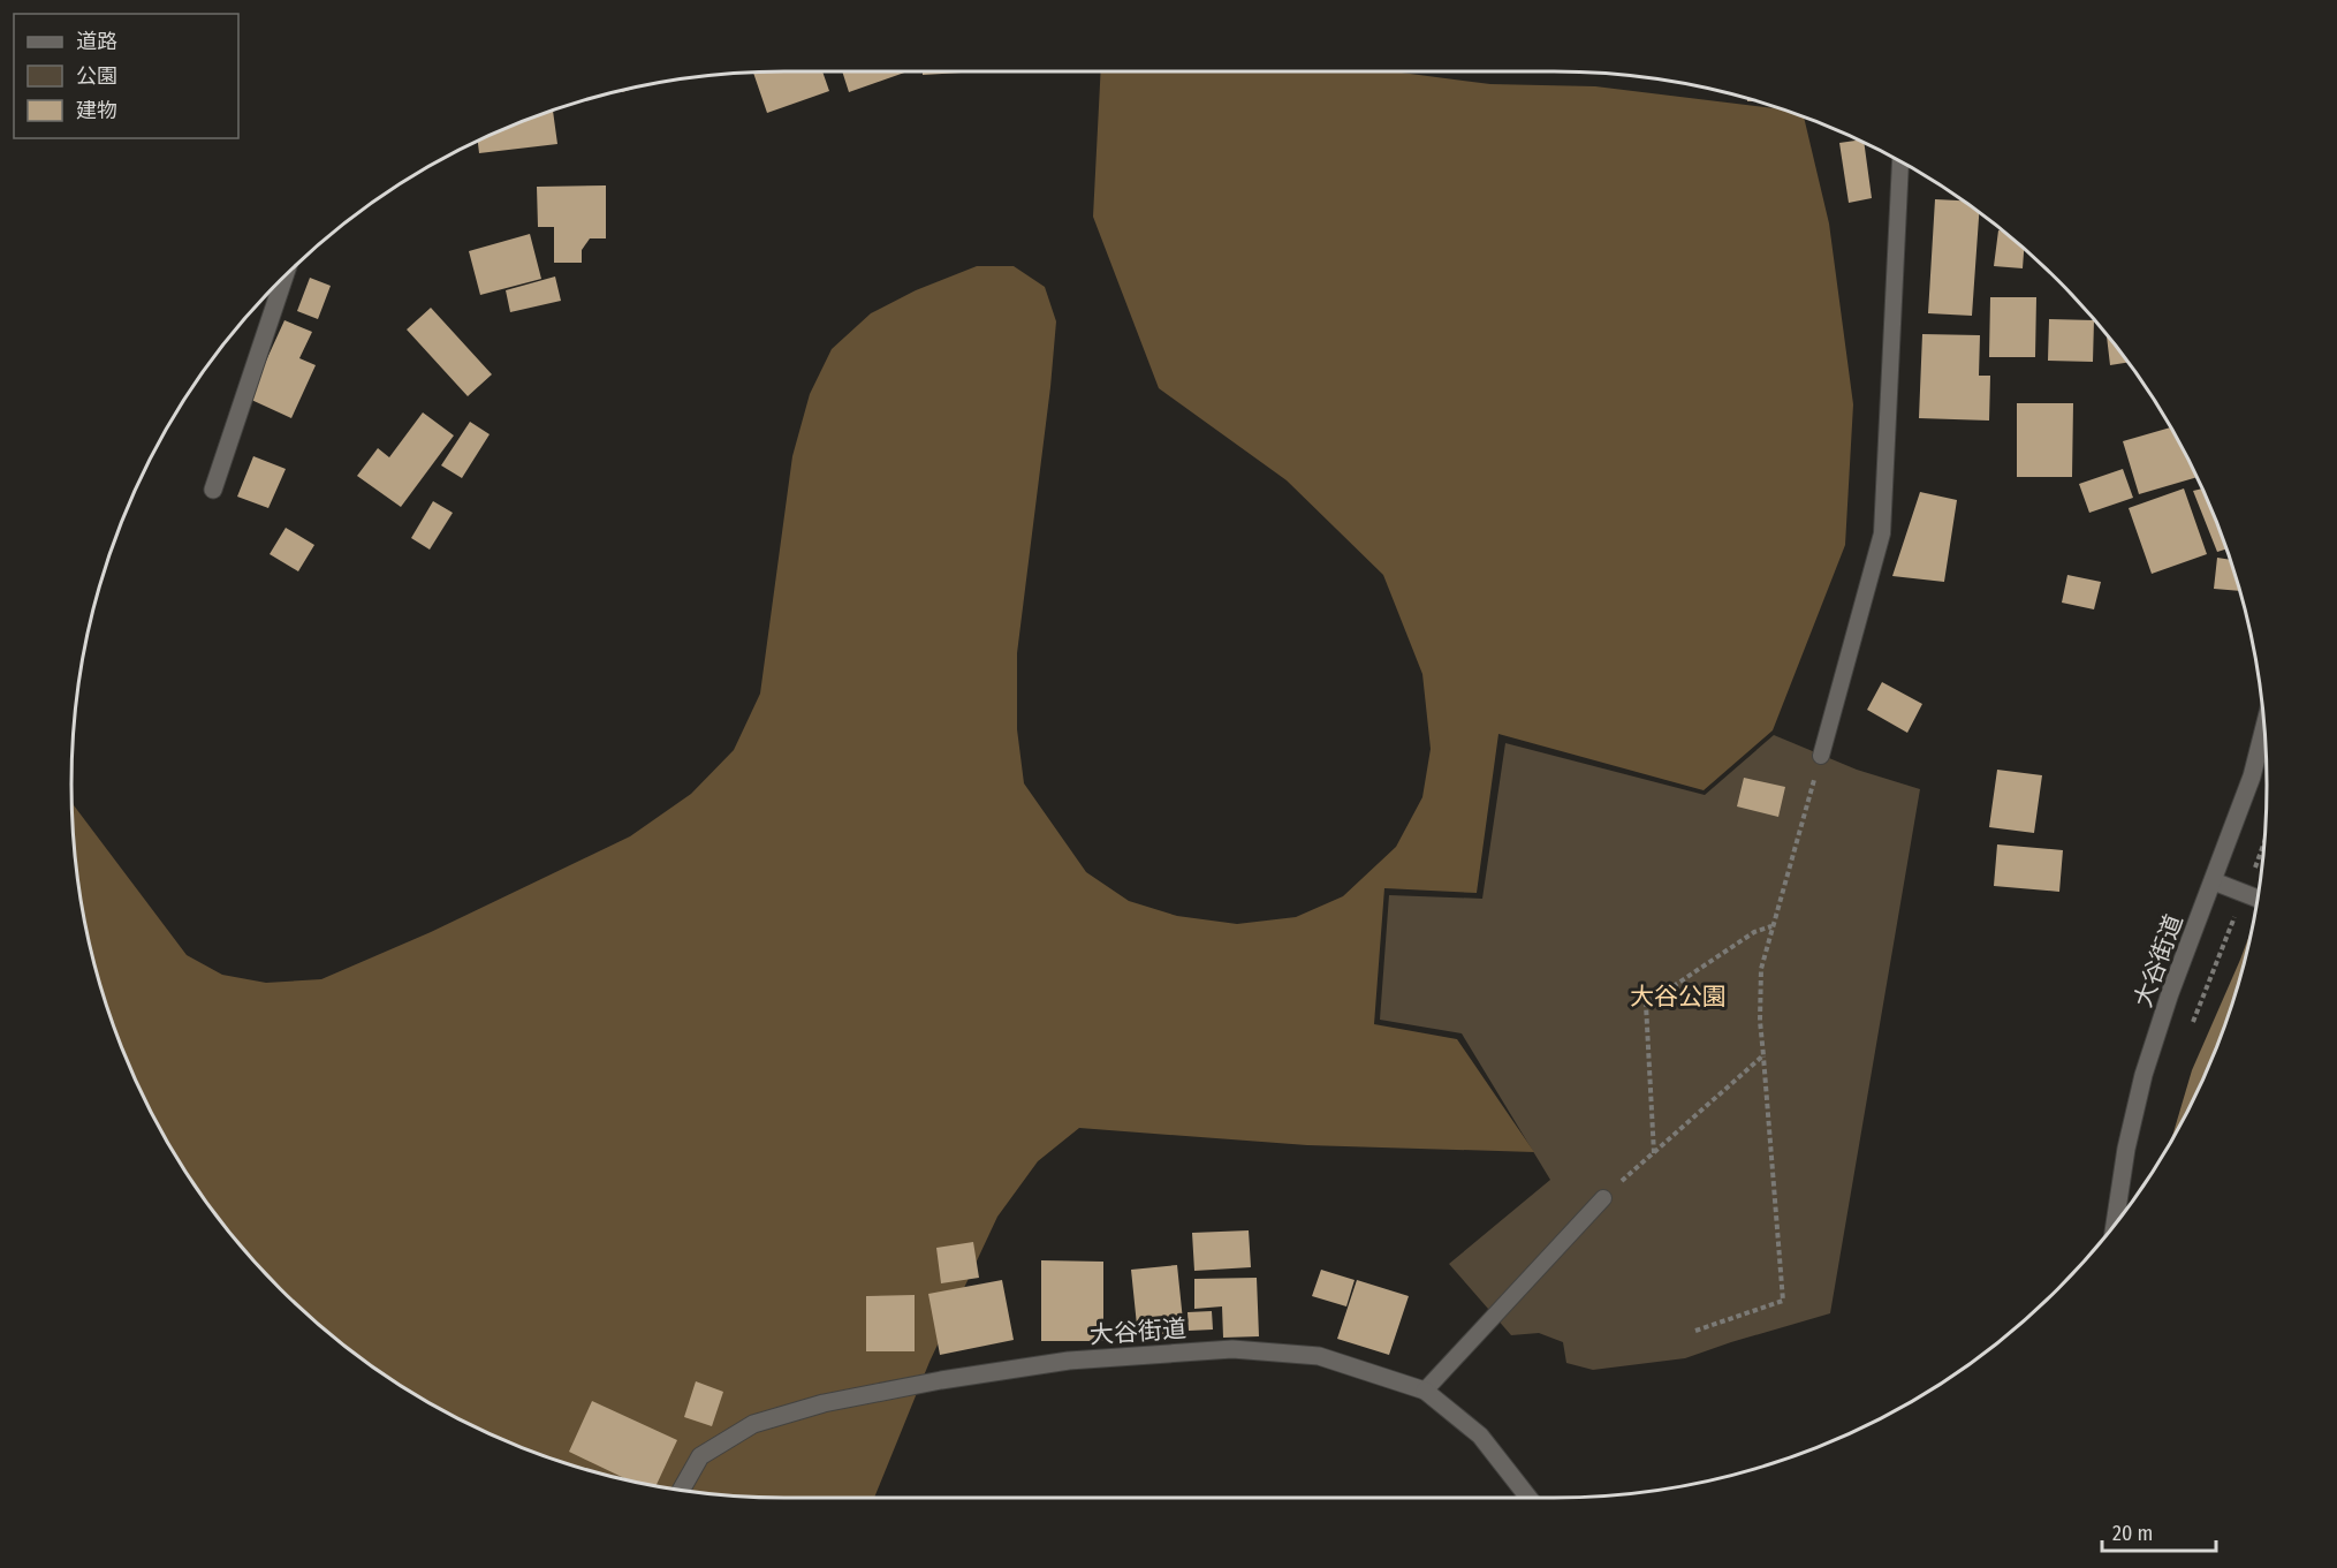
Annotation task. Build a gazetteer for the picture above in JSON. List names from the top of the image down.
{
  "streets": {
    "street": ["大谷街道"]
  },
  "parks": ["大谷公園"],
  "legend": ["道路", "公園", "建物"],
  "scale_bar": "20 m"
}
